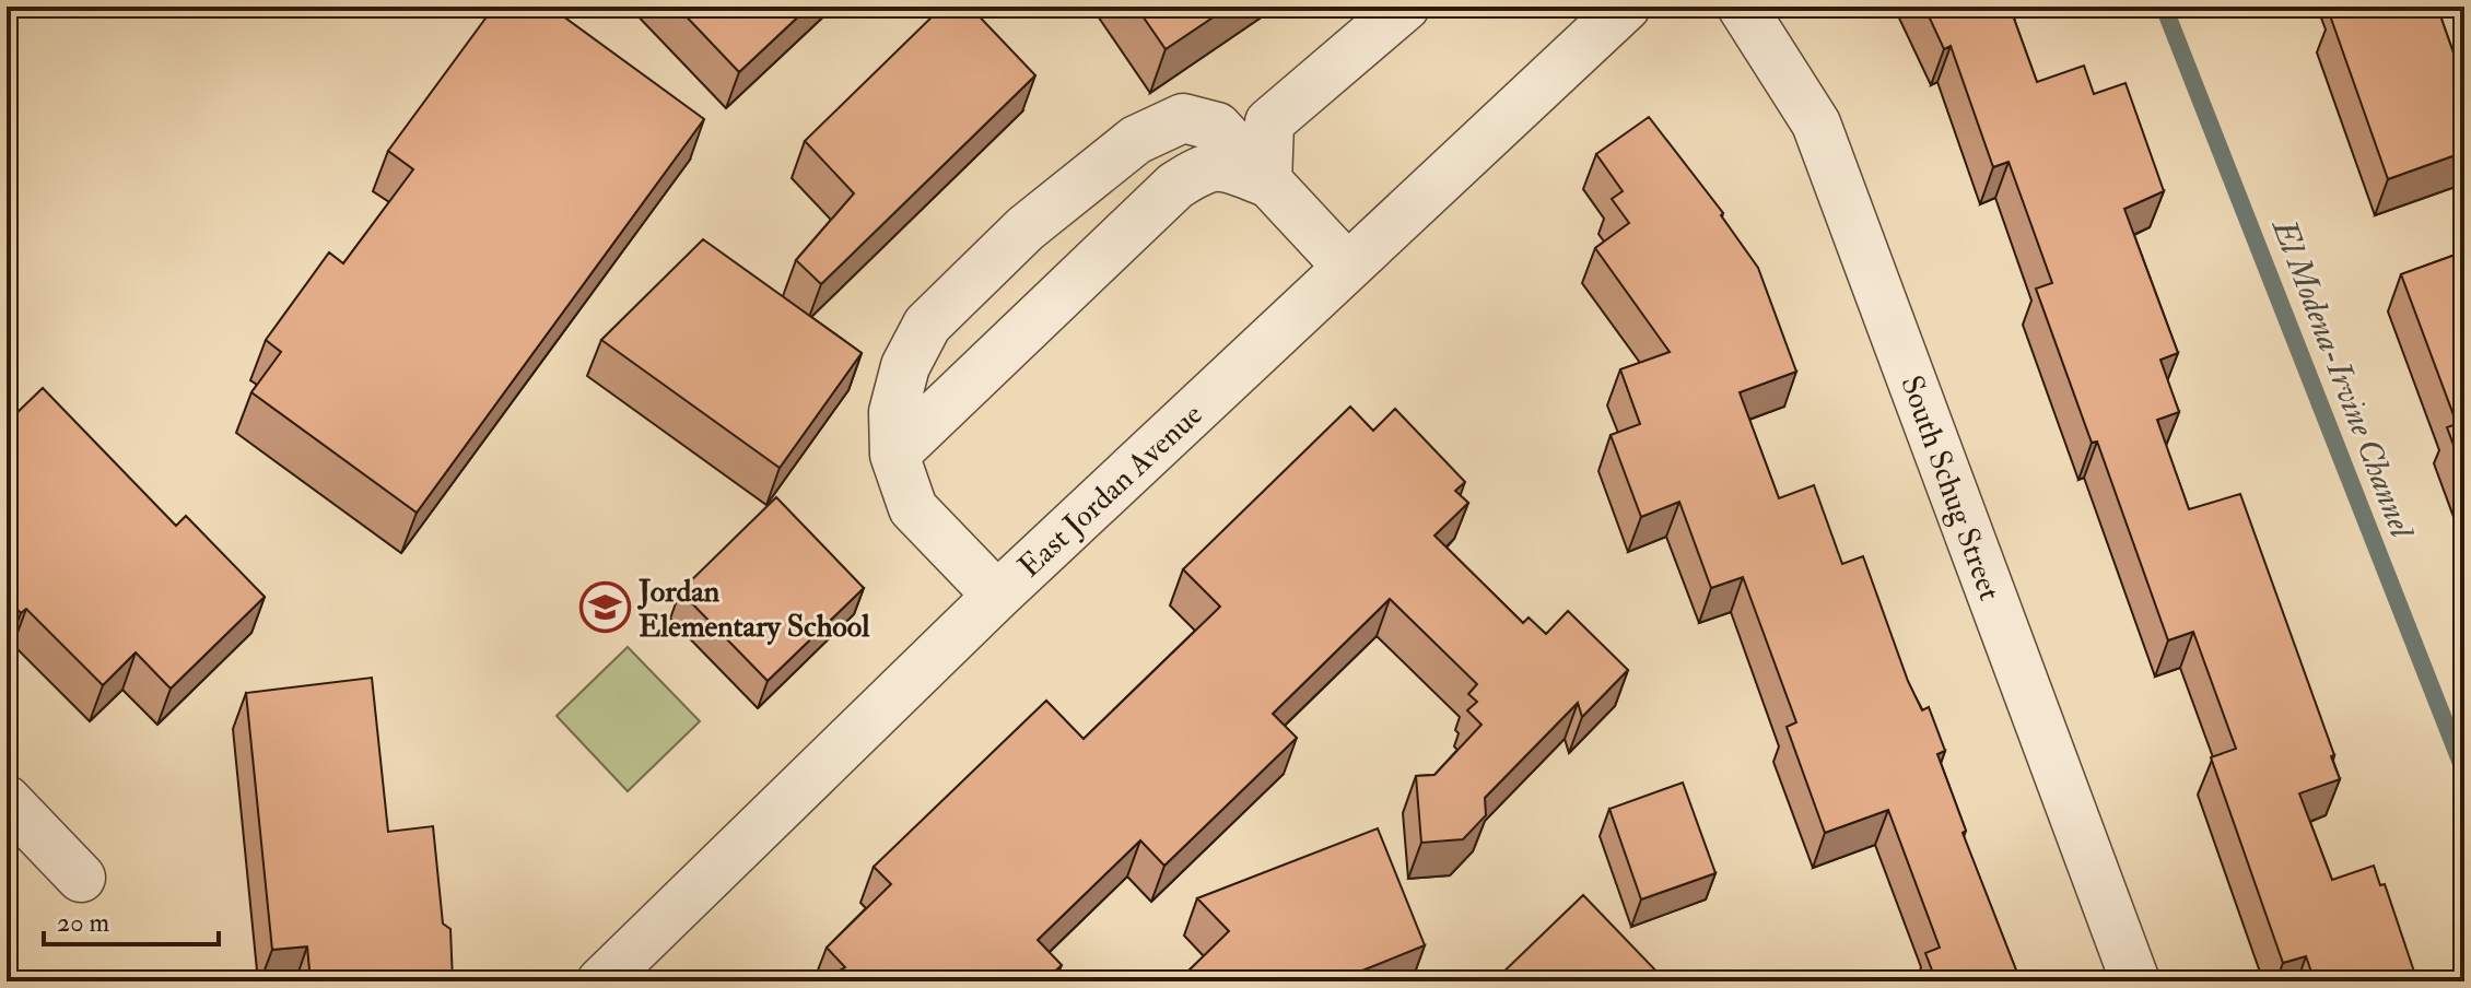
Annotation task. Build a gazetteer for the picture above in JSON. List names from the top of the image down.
{
  "streets": {
    "street": ["South Schug Street", "East Jordan Avenue"]
  },
  "water": ["El Modena-Irvine Channel"],
  "places": {
    "school or university": ["Jordan Elementary School"]
  },
  "scale_bar": "20 m"
}
